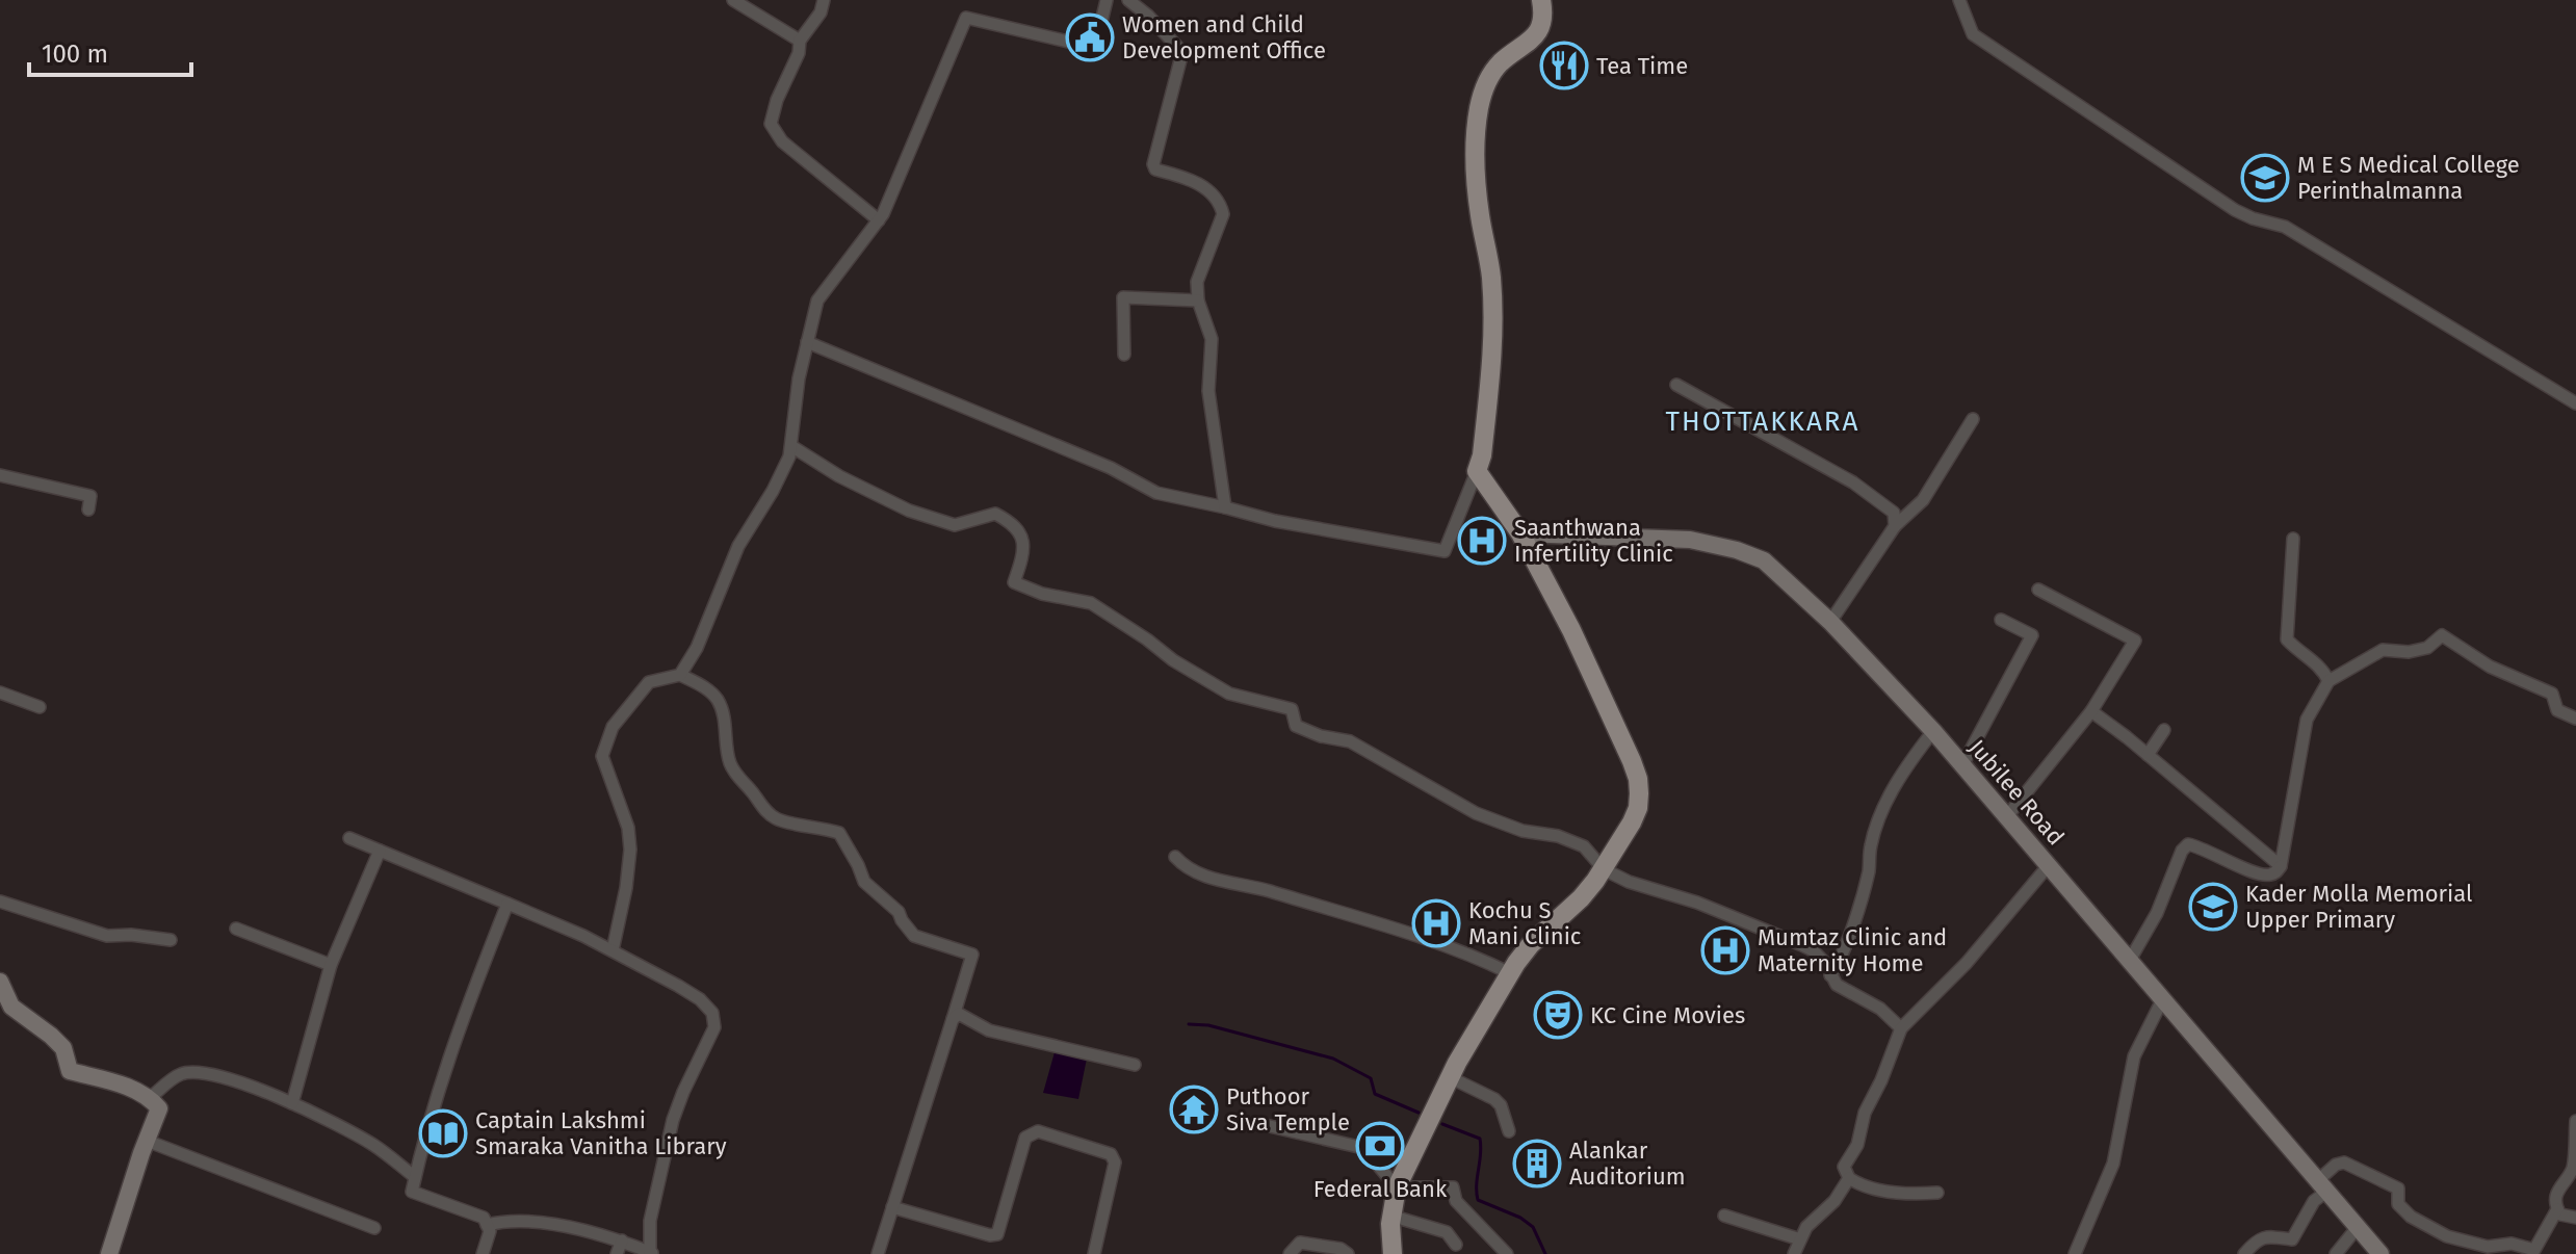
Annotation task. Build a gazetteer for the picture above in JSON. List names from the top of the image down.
{
  "streets": {
    "main road": ["Jubilee Road"]
  },
  "districts": ["THOTTAKKARA"],
  "places": {
    "public building": ["Women and Child Development Office"],
    "restaurant": ["Tea Time"],
    "school or university": ["M E S Medical College Perinthalmanna", "Kader Molla Memorial Upper Primary"],
    "hospital": ["Saanthwana Infertility Clinic", "Kochu S Mani Clinic", "Mumtaz Clinic and Maternity Home"],
    "theatre": ["KC Cine Movies"],
    "temple": ["Puthoor Siva Temple"],
    "library": ["Captain Lakshmi Smaraka Vanitha Library"],
    "bank": ["Federal Bank"],
    "building": ["Alankar Auditorium"]
  },
  "scale_bar": "100 m"
}
